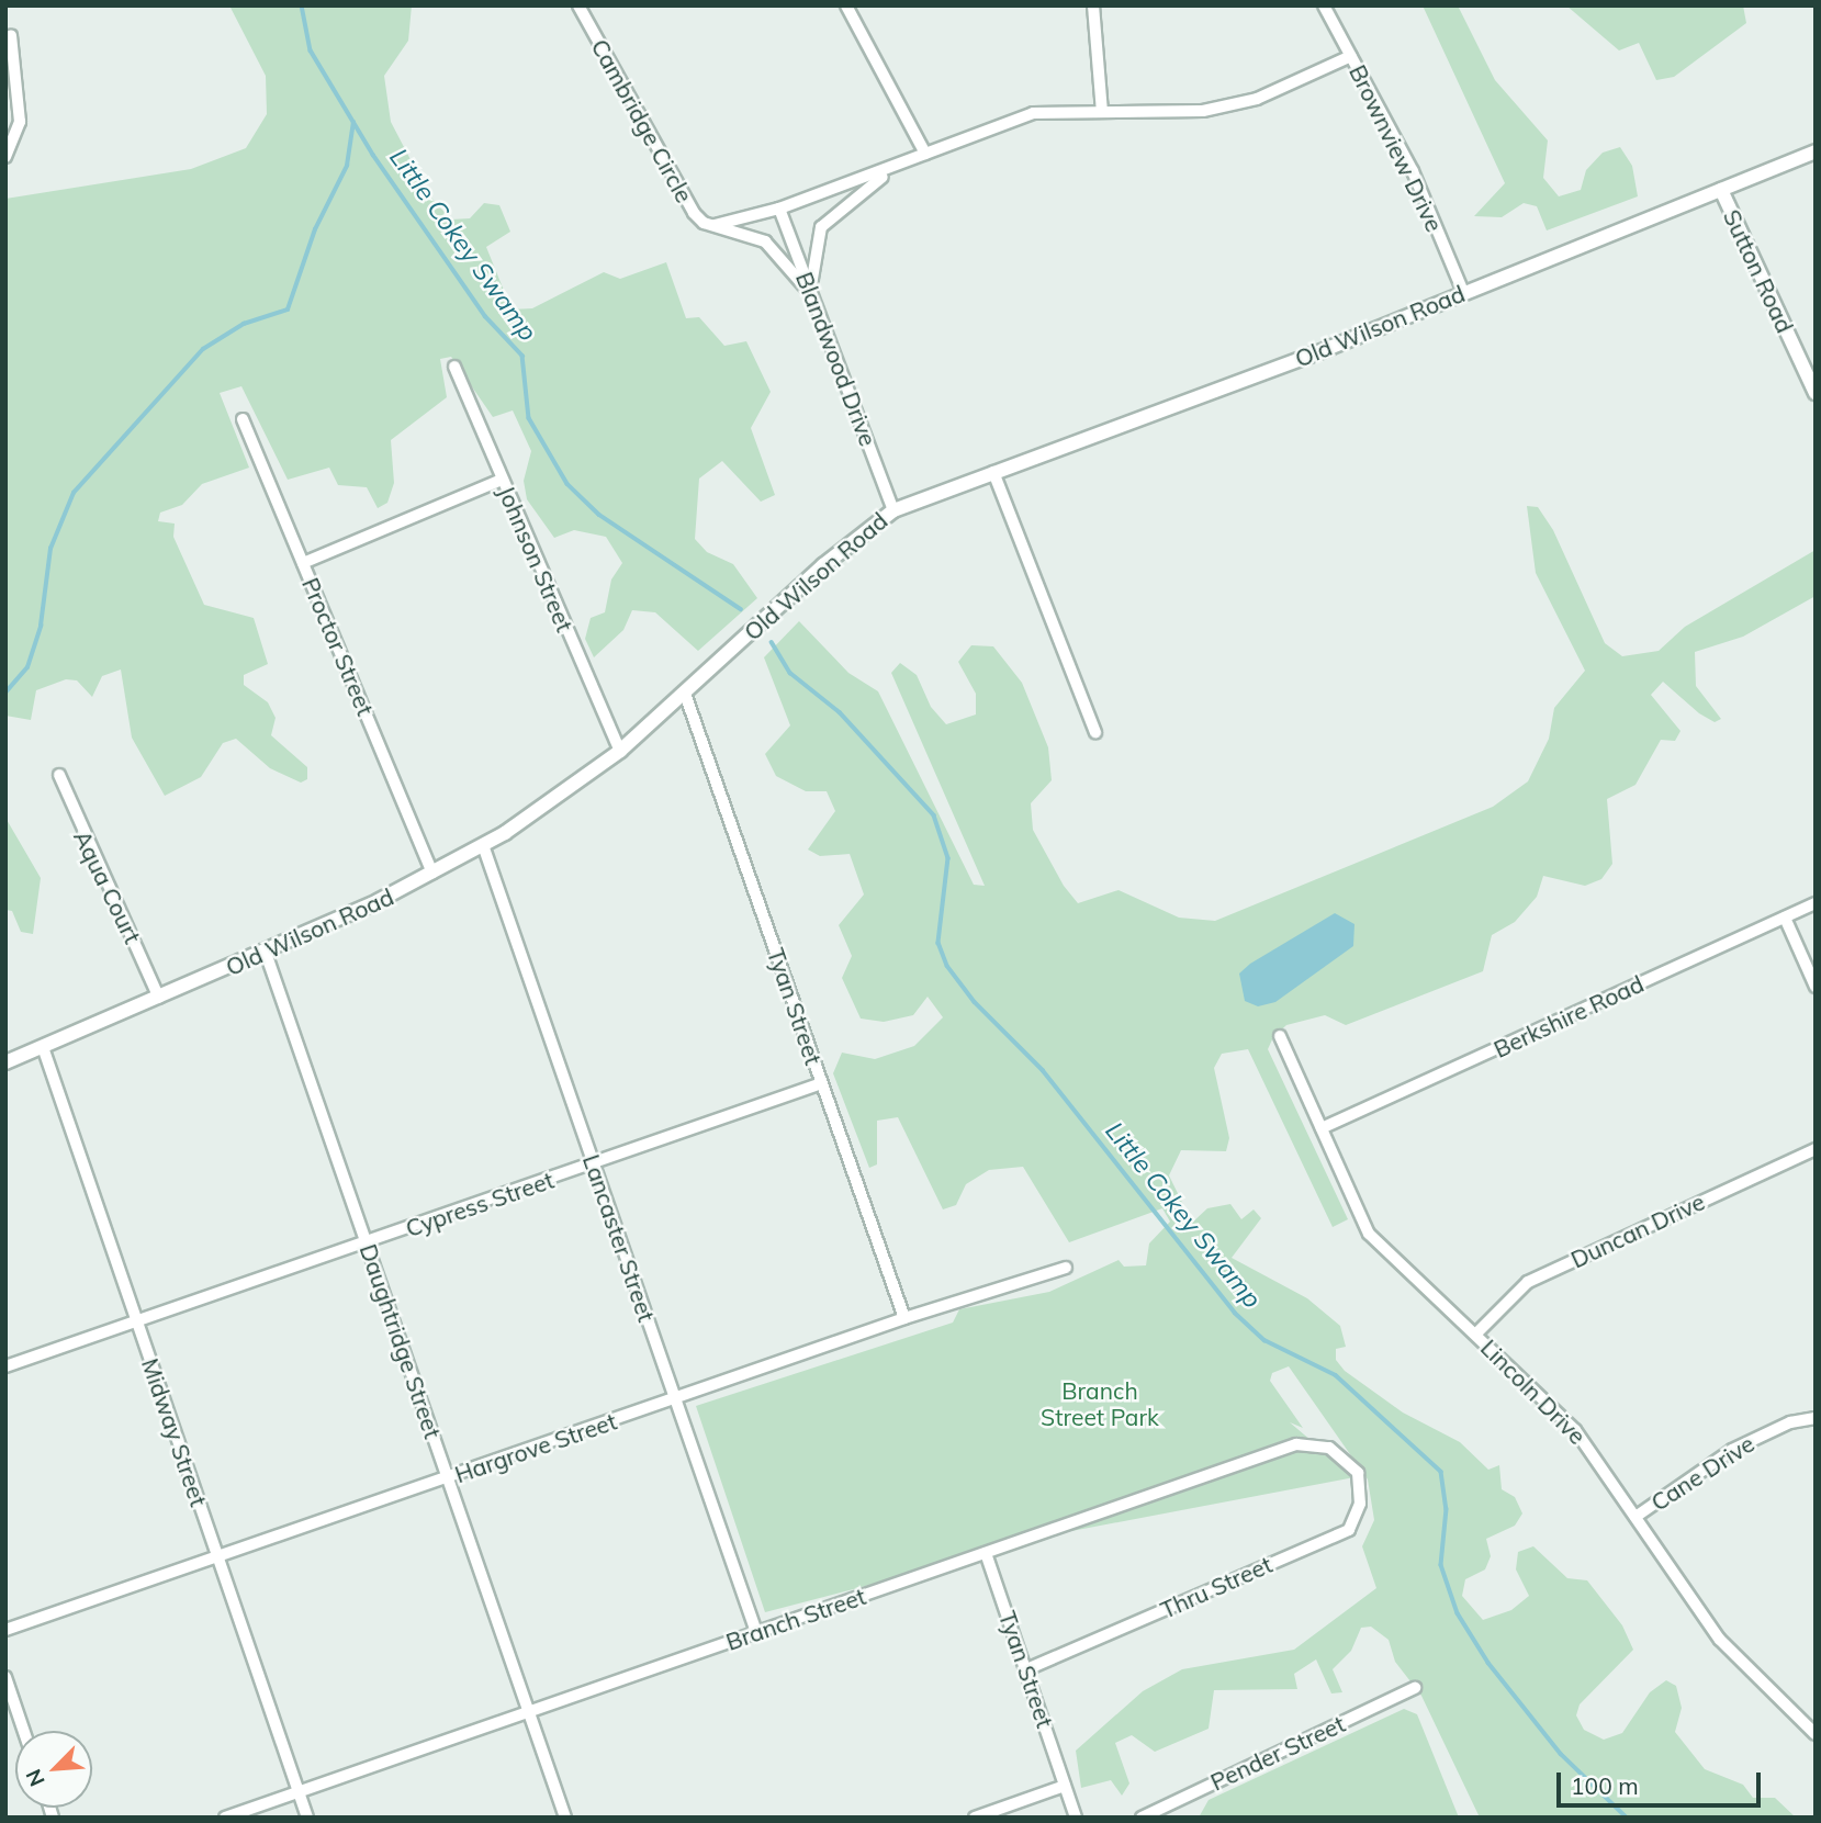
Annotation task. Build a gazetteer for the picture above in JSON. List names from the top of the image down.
{
  "streets": {
    "street": [
      "Cambridge Circle",
      "Brownview Drive",
      "Sutton Road",
      "Old Wilson Road",
      "Blandwood Drive",
      "Johnson Street",
      "Proctor Street",
      "Aqua Court",
      "Tyan Street",
      "Berkshire Road",
      "Cypress Street",
      "Duncan Drive",
      "Lancaster Street",
      "Daughtridge Street",
      "Lincoln Drive",
      "Midway Street",
      "Hargrove Street",
      "Cane Drive",
      "Thru Street",
      "Branch Street",
      "Pender Street"
    ]
  },
  "crossings": [
    ["Brownview Drive", "Old Wilson Road"],
    ["Sutton Road", "Old Wilson Road"],
    ["Old Wilson Road", "Blandwood Drive"],
    ["Old Wilson Road", "Johnson Street"],
    ["Old Wilson Road", "Proctor Street"],
    ["Old Wilson Road", "Aqua Court"],
    ["Old Wilson Road", "Tyan Street"],
    ["Old Wilson Road", "Lancaster Street"],
    ["Old Wilson Road", "Daughtridge Street"],
    ["Old Wilson Road", "Midway Street"],
    ["Tyan Street", "Cypress Street"],
    ["Tyan Street", "Hargrove Street"],
    ["Tyan Street", "Thru Street"],
    ["Tyan Street", "Branch Street"],
    ["Berkshire Road", "Lincoln Drive"],
    ["Cypress Street", "Lancaster Street"],
    ["Cypress Street", "Daughtridge Street"],
    ["Cypress Street", "Midway Street"],
    ["Duncan Drive", "Lincoln Drive"],
    ["Lancaster Street", "Hargrove Street"],
    ["Lancaster Street", "Branch Street"],
    ["Daughtridge Street", "Hargrove Street"],
    ["Daughtridge Street", "Branch Street"],
    ["Lincoln Drive", "Cane Drive"],
    ["Midway Street", "Hargrove Street"],
    ["Midway Street", "Branch Street"],
    ["Thru Street", "Branch Street"]
  ],
  "water": ["Little Cokey Swamp"],
  "parks": ["Branch Street Park"],
  "scale_bar": "100 m",
  "north": "bottom left"
}
